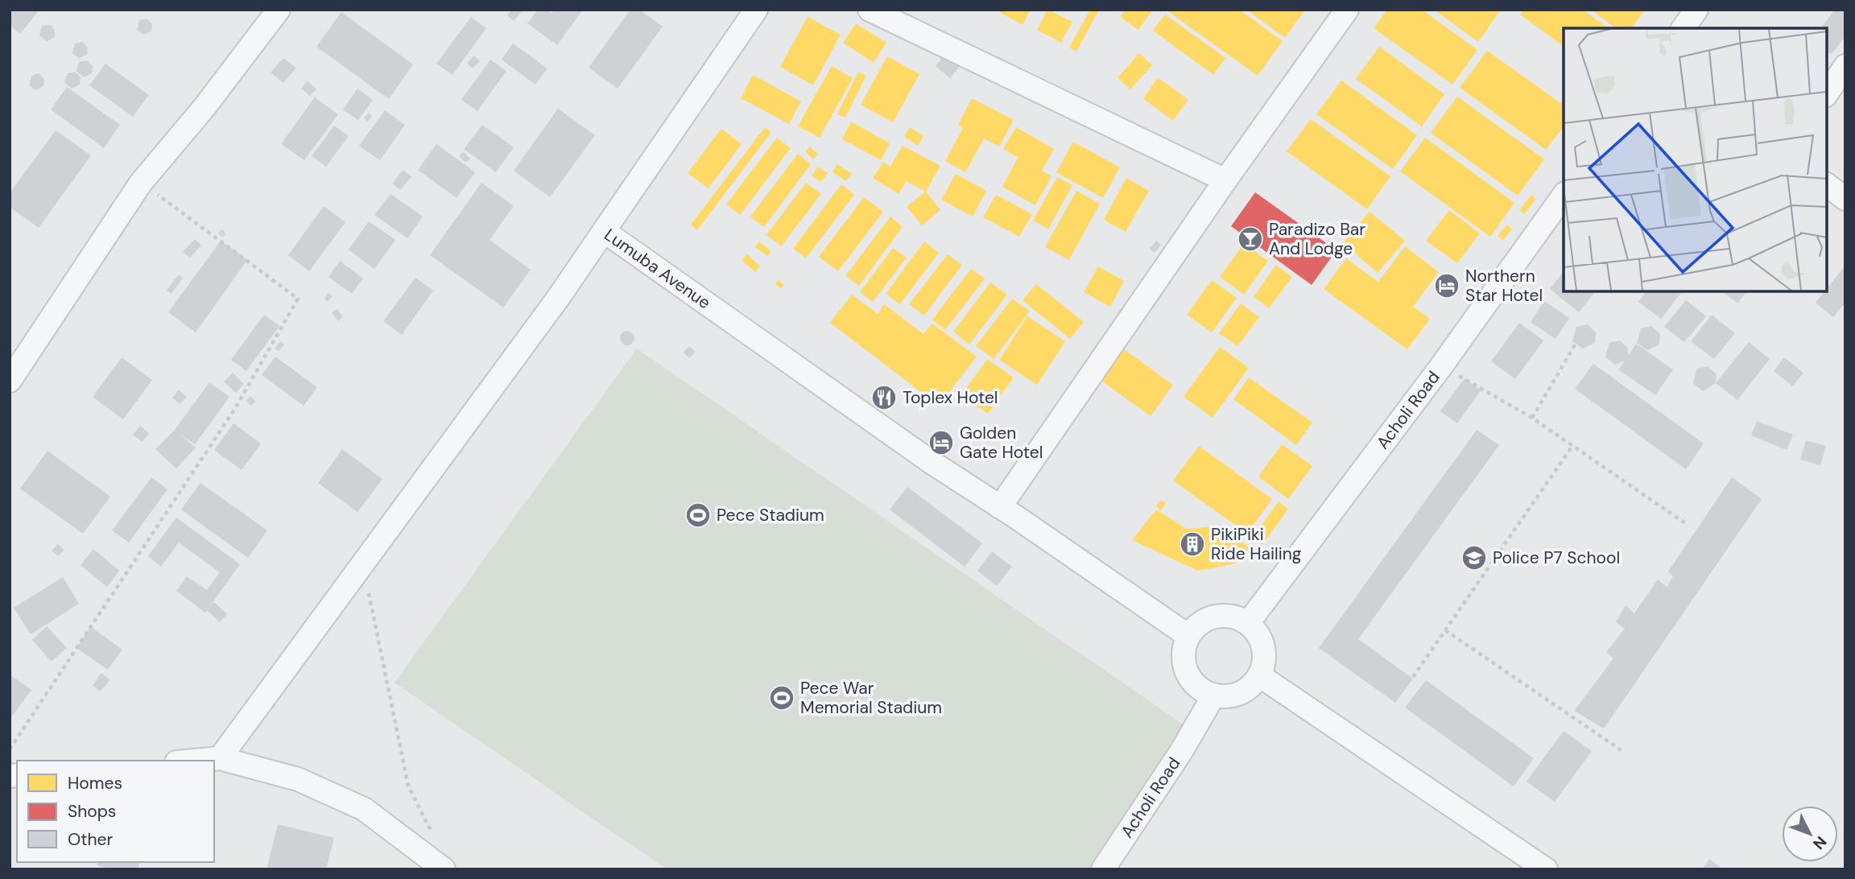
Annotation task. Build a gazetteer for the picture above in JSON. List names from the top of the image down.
{
  "streets": {
    "street": ["Lumuba Avenue", "Acholi Road"]
  },
  "places": {
    "bar": ["Paradizo Bar And Lodge"],
    "hotel": ["Northern Star Hotel", "Golden Gate Hotel"],
    "restaurant": ["Toplex Hotel"],
    "sports": ["Pece Stadium", "Pece War Memorial Stadium"],
    "building": ["PikiPiki Ride Hailing"],
    "school or university": ["Police P7 School"]
  },
  "legend": ["Homes", "Shops", "Other"],
  "north": "bottom right"
}
